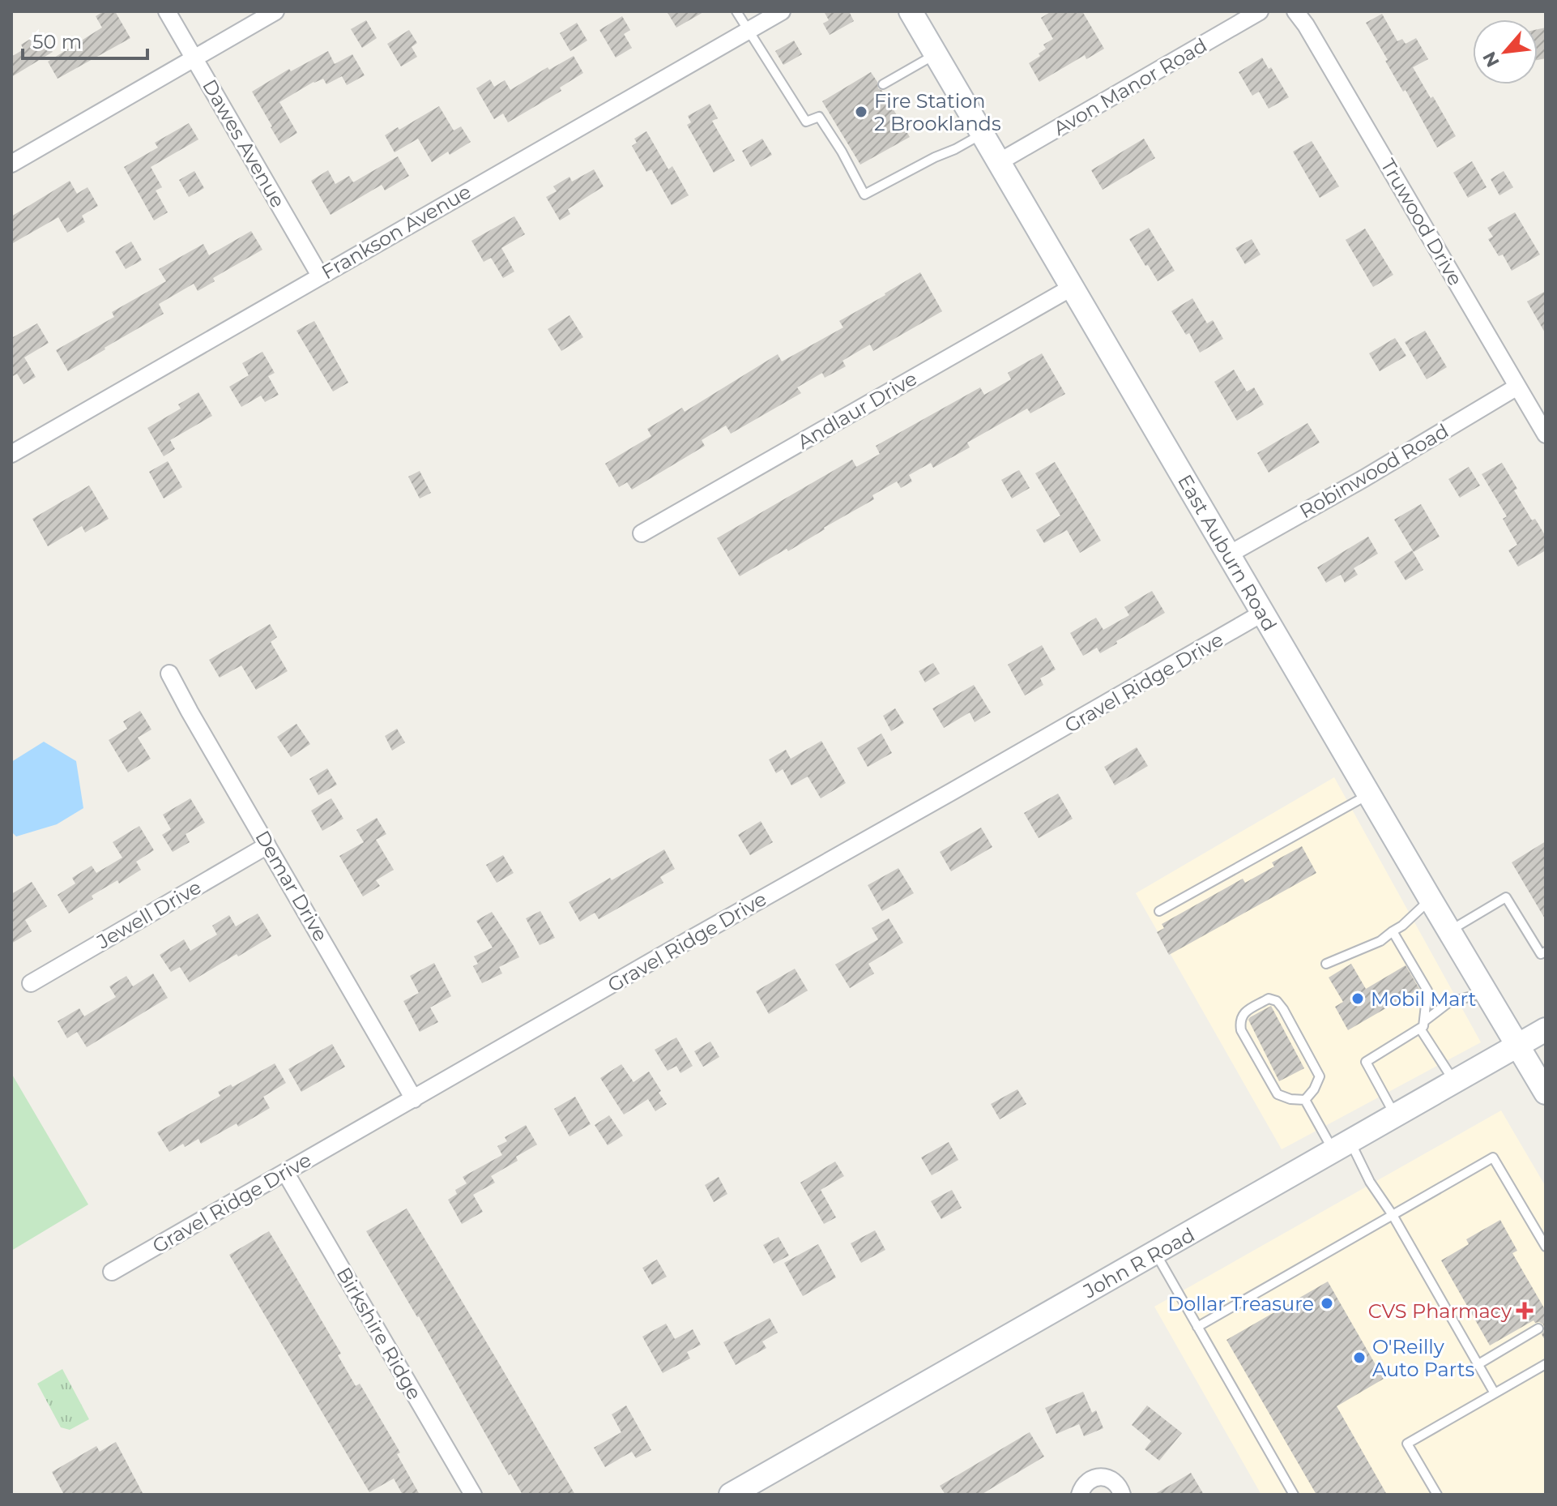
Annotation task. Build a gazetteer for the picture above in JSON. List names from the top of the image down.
{
  "streets": {
    "main road": ["East Auburn Road", "John R Road"],
    "street": [
      "Avon Manor Road",
      "Dawes Avenue",
      "Truwood Drive",
      "Frankson Avenue",
      "Andlaur Drive",
      "Robinwood Road",
      "Gravel Ridge Drive",
      "Demar Drive",
      "Jewell Drive",
      "Birkshire Ridge"
    ]
  },
  "crossings": [
    ["Avon Manor Road", "East Auburn Road"],
    ["Dawes Avenue", "Frankson Avenue"],
    ["Truwood Drive", "Robinwood Road"],
    ["Andlaur Drive", "East Auburn Road"],
    ["Robinwood Road", "East Auburn Road"],
    ["East Auburn Road", "Gravel Ridge Drive"],
    ["East Auburn Road", "John R Road"],
    ["Gravel Ridge Drive", "Demar Drive"],
    ["Gravel Ridge Drive", "Birkshire Ridge"],
    ["Demar Drive", "Jewell Drive"]
  ],
  "places": {
    "other": [
      "Fire Station 2 Brooklands",
      "Mobil Mart",
      "Dollar Treasure",
      "O'Reilly Auto Parts"
    ],
    "health": ["CVS Pharmacy"]
  },
  "scale_bar": "50 m",
  "north": "bottom left"
}
